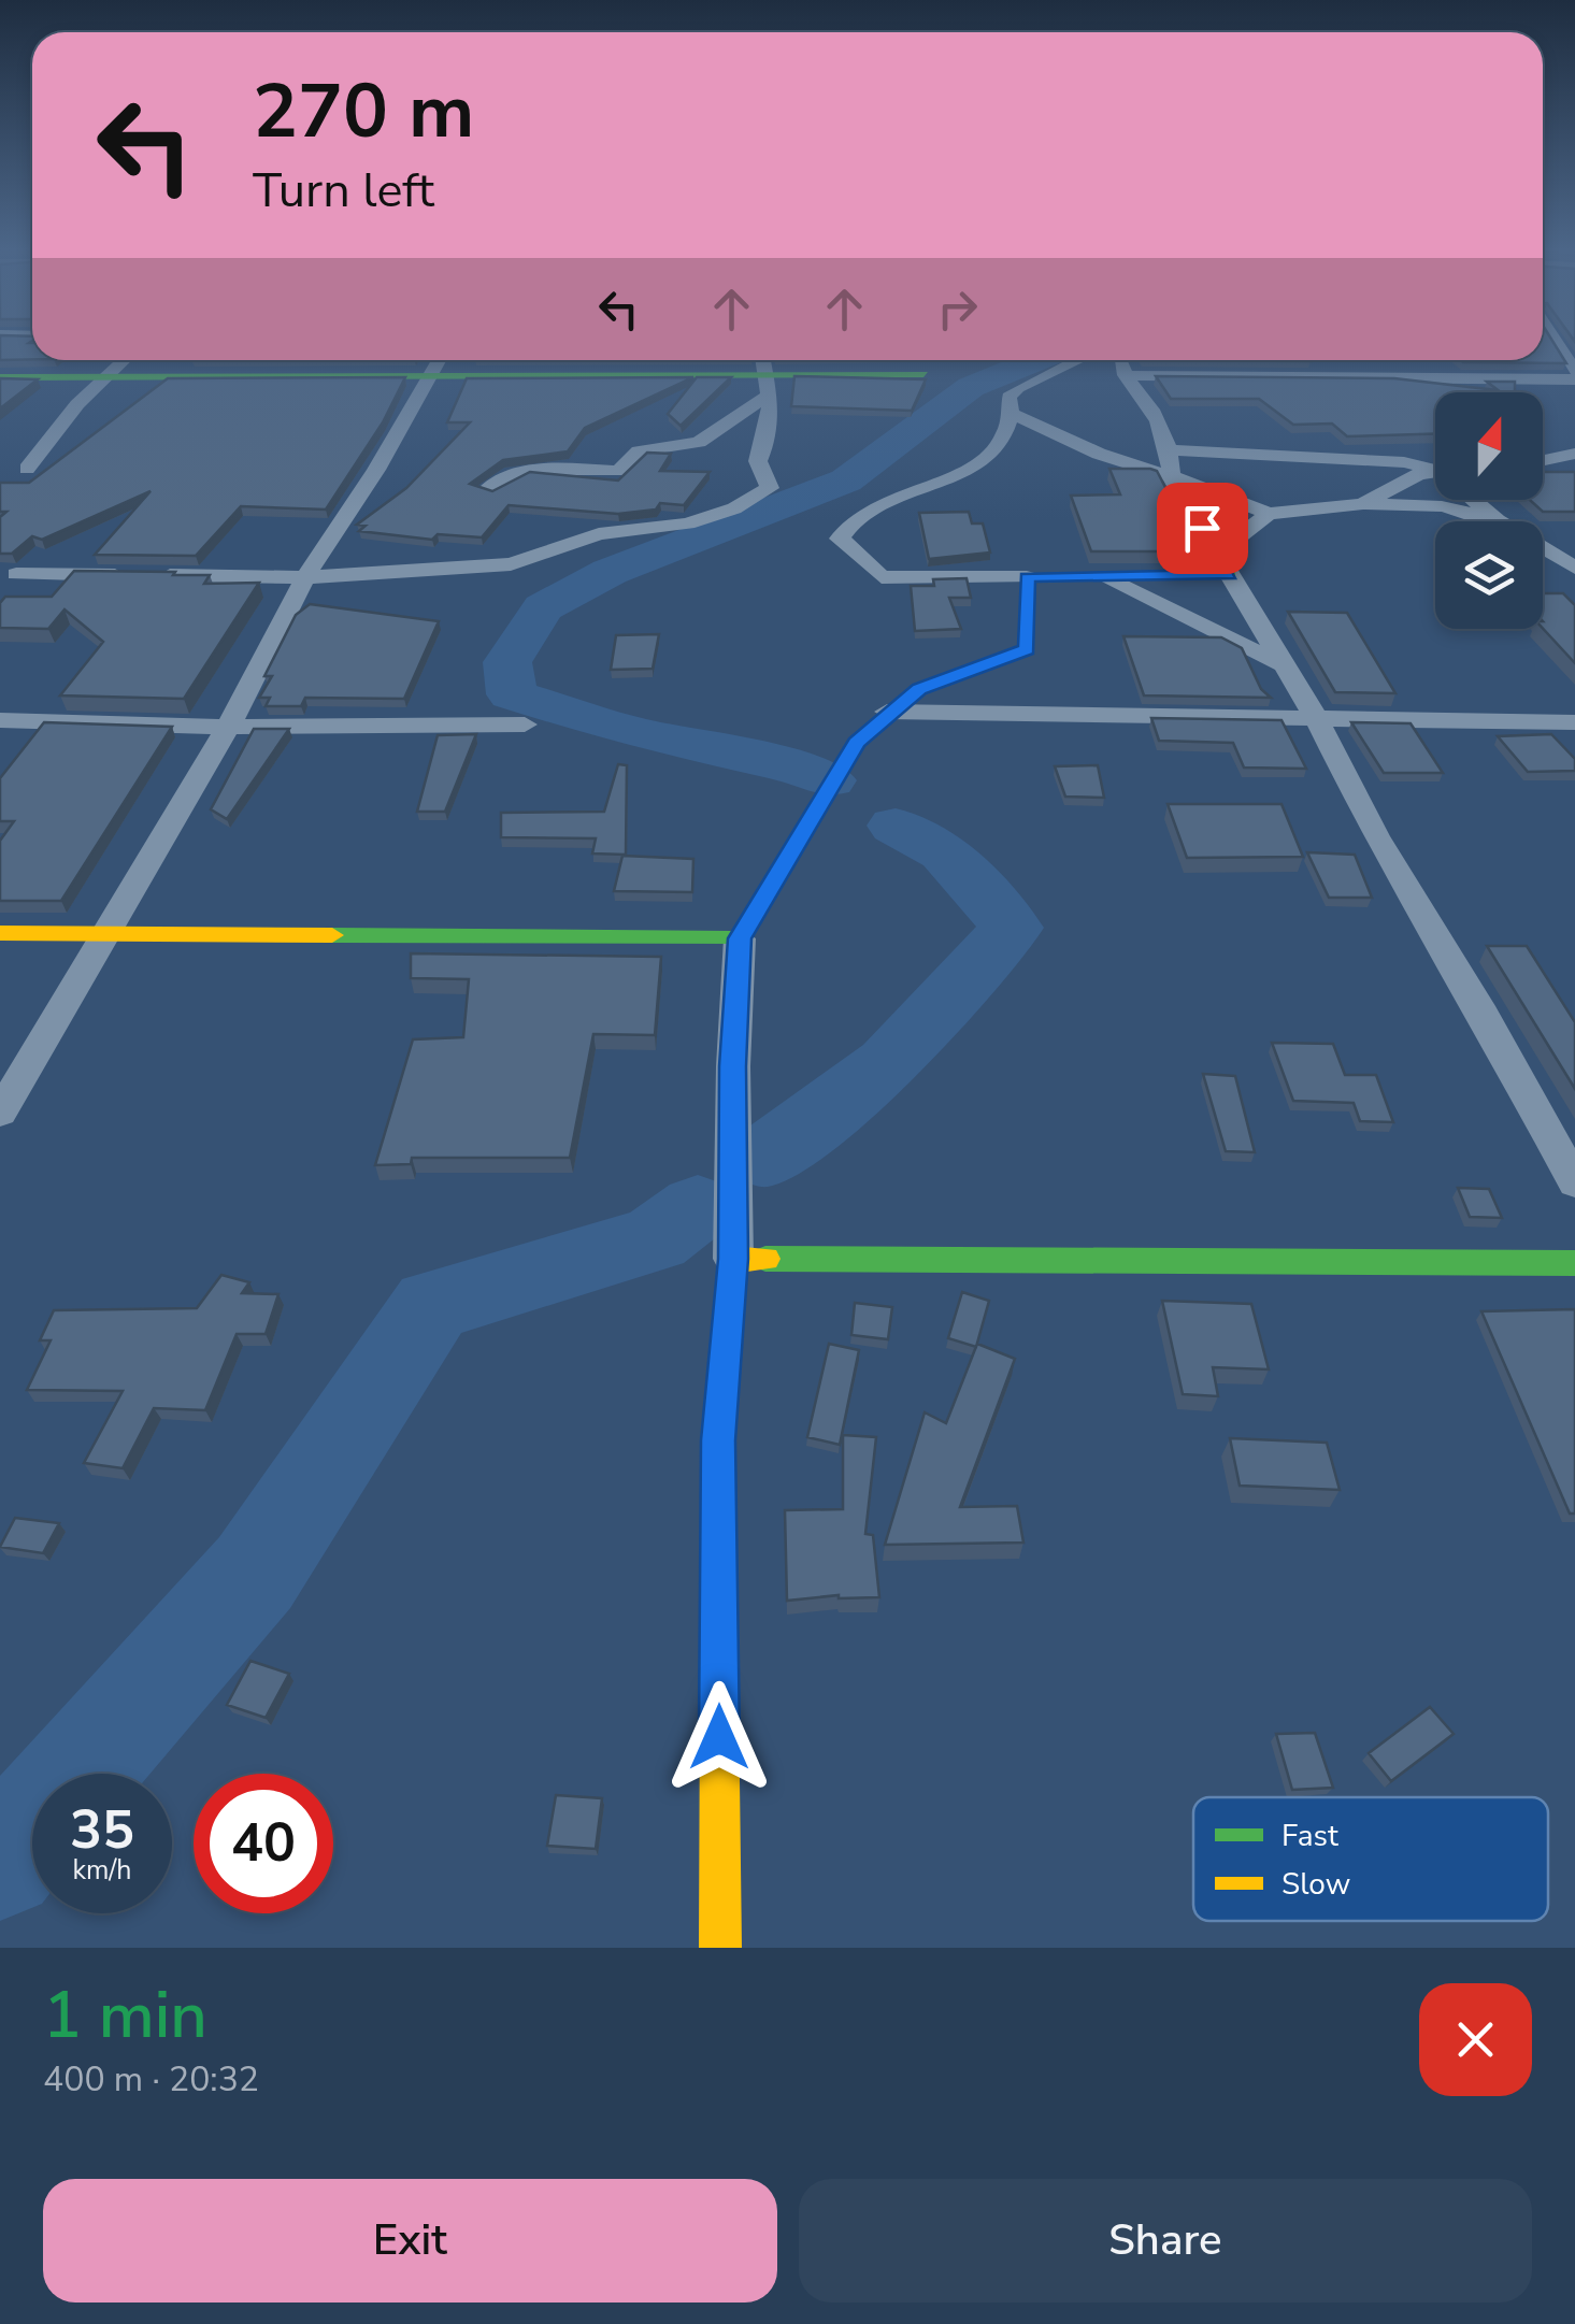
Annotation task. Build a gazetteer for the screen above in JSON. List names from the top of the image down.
{
  "legend": ["Fast", "Slow"],
  "north": "top",
  "page": {
    "turn": ["270 m", "Turn left"],
    "speed": "35 km/h",
    "limit": "40",
    "heading": ["1 min", "400 m · 20:32"],
    "buttons": ["Exit", "Share"]
  }
}
